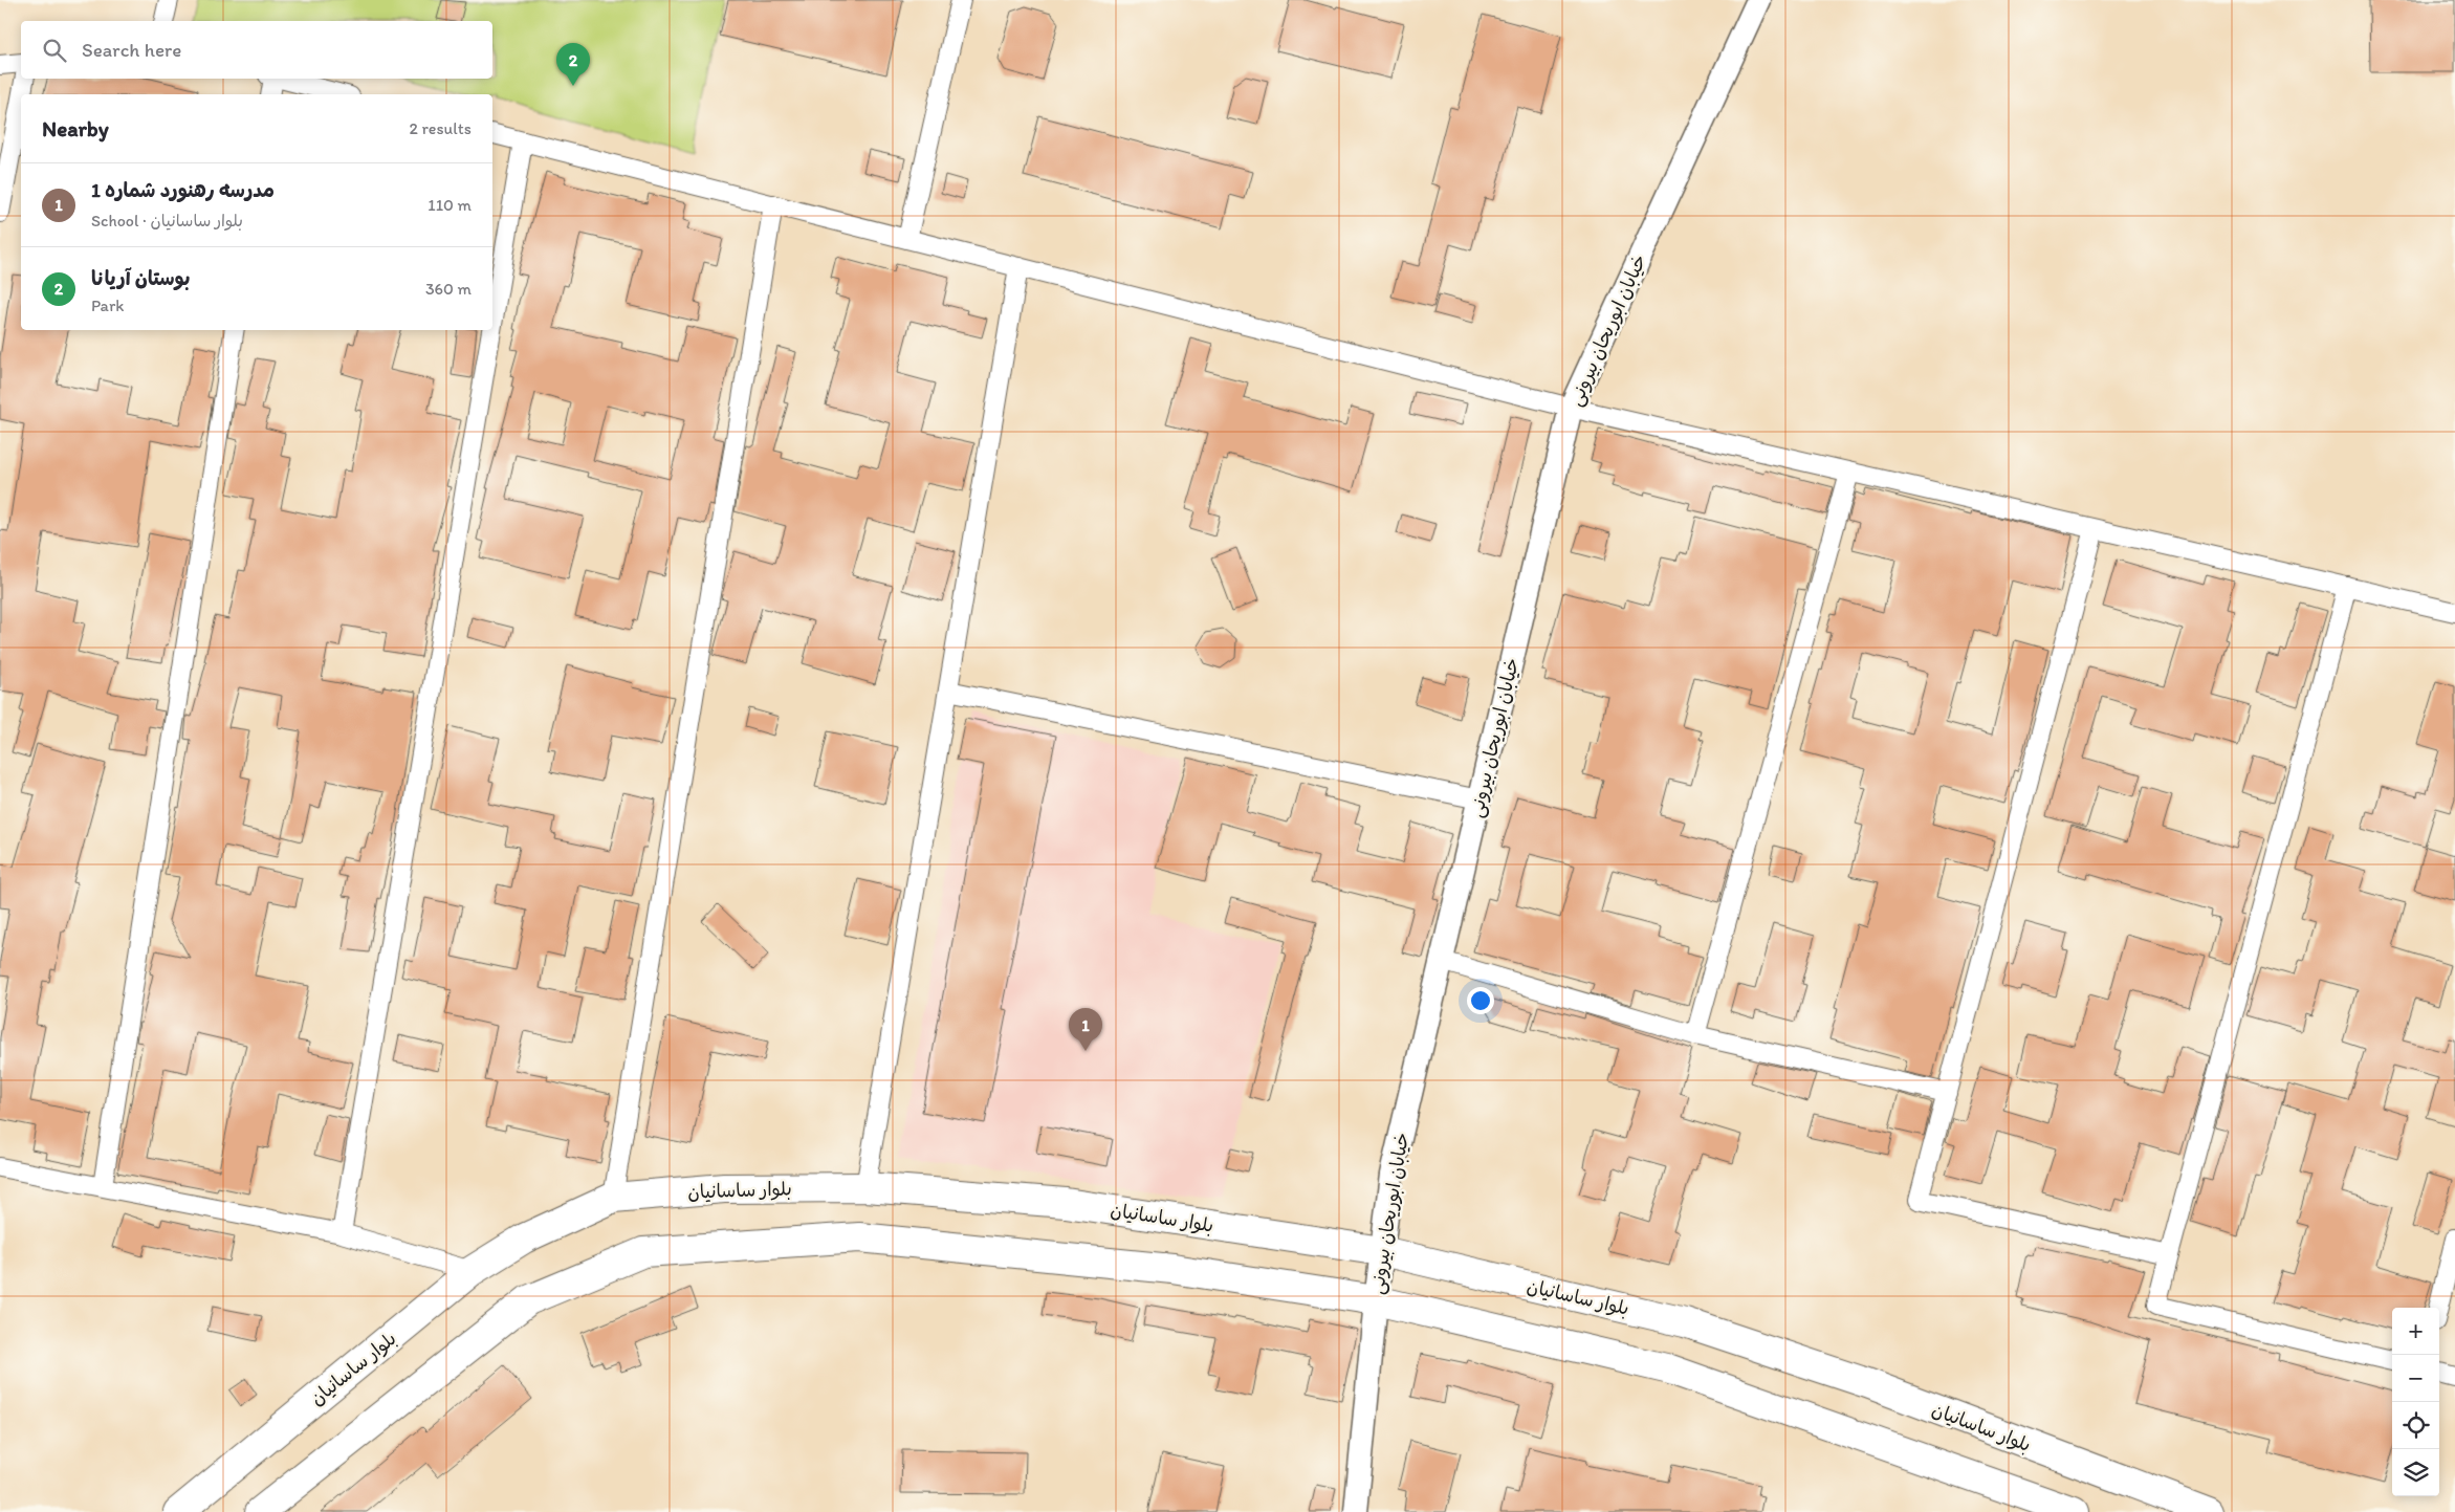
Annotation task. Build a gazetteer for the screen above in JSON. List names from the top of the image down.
{
  "streets": {
    "highway": ["بلوار ساسانیان"],
    "street": ["خیابان ابوریحان بیرونی"]
  },
  "crossings": [
    ["خیابان ابوریحان بیرونی", "بلوار ساسانیان"]
  ],
  "page": {
    "search": "Search here",
    "pins": ["2", "1"],
    "heading": ["Nearby", "2 results"],
    "list": [
      {
        "mark": "1",
        "name": "مدرسه رهنورد شماره 1",
        "note": "School · بلوار ساسانیان",
        "value": "110 m"
      },
      {
        "mark": "2",
        "name": "بوستان آریانا",
        "note": "Park",
        "value": "360 m"
      }
    ],
    "map_buttons": ["+", "−"]
  }
}
